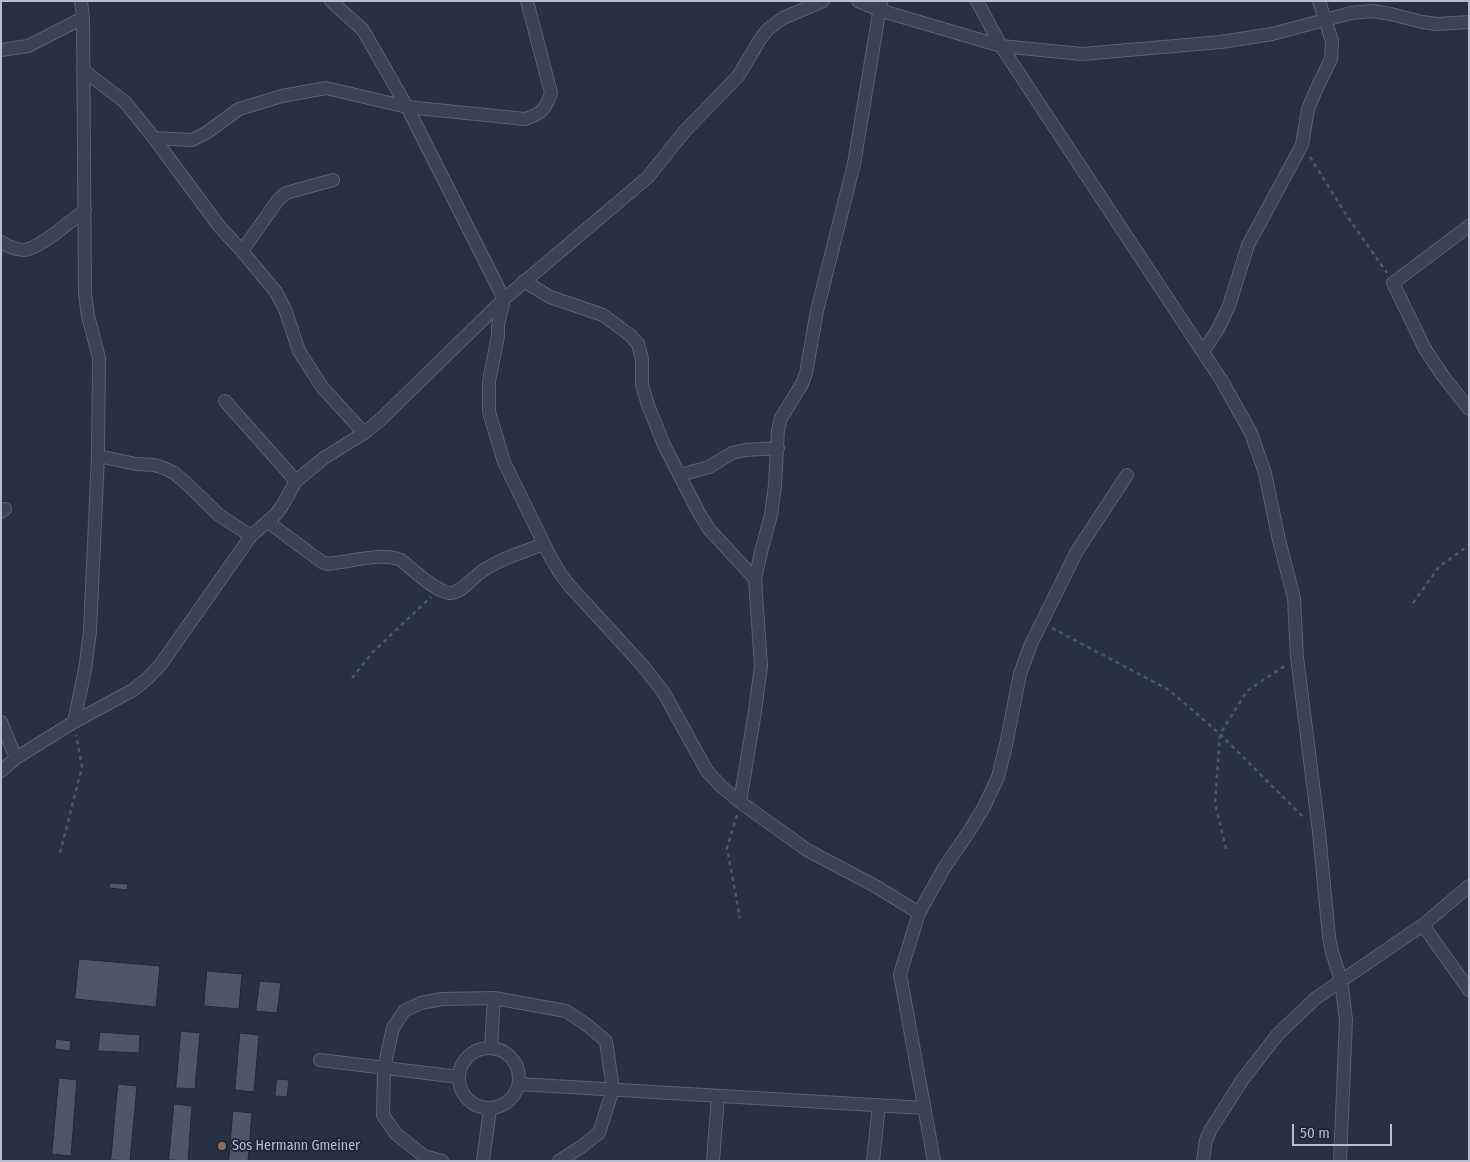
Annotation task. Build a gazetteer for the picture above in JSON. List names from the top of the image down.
{
  "places": ["Sos Hermann Gmeiner"],
  "scale_bar": "50 m"
}
